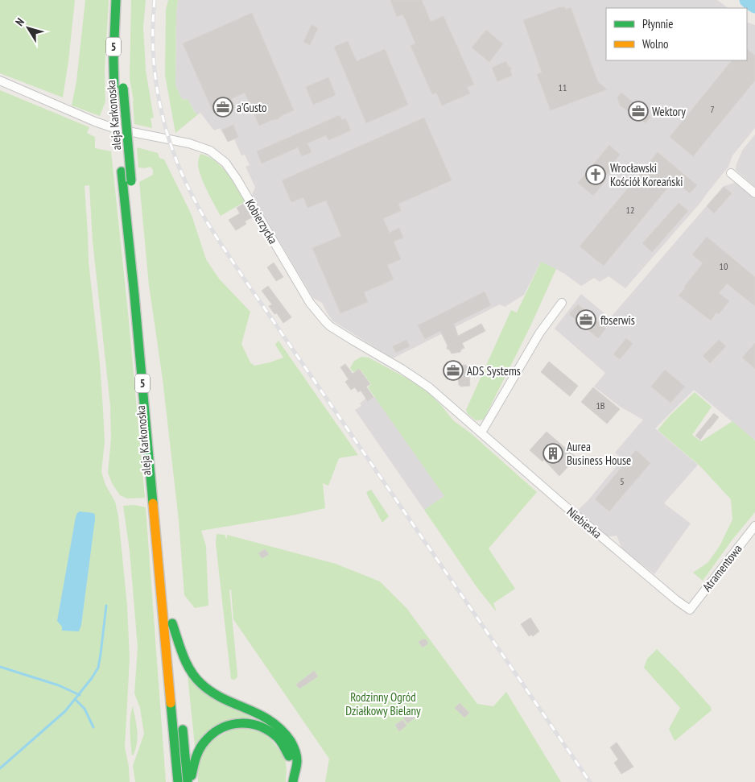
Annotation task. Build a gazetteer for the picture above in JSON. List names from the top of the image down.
{
  "streets": {
    "main road": ["5", "aleja Karkonoska"],
    "street": ["Kobierzycka", "Niebieska", "Atramentowa"]
  },
  "crossings": [
    ["Kobierzycka", "Niebieska"],
    ["Niebieska", "Atramentowa"]
  ],
  "parks": ["Rodzinny Ogród Działkowy Bielany"],
  "places": {
    "office": [
      "a'Gusto",
      "Wektory",
      "fbserwis",
      "ADS Systems"
    ],
    "church": ["Wrocławski Kościół Koreański"],
    "building": ["Aurea Business House"]
  },
  "house_numbers": [
    "11",
    "7",
    "12",
    "10",
    "1B",
    "5"
  ],
  "legend": ["Płynnie", "Wolno"],
  "north": "top left"
}
